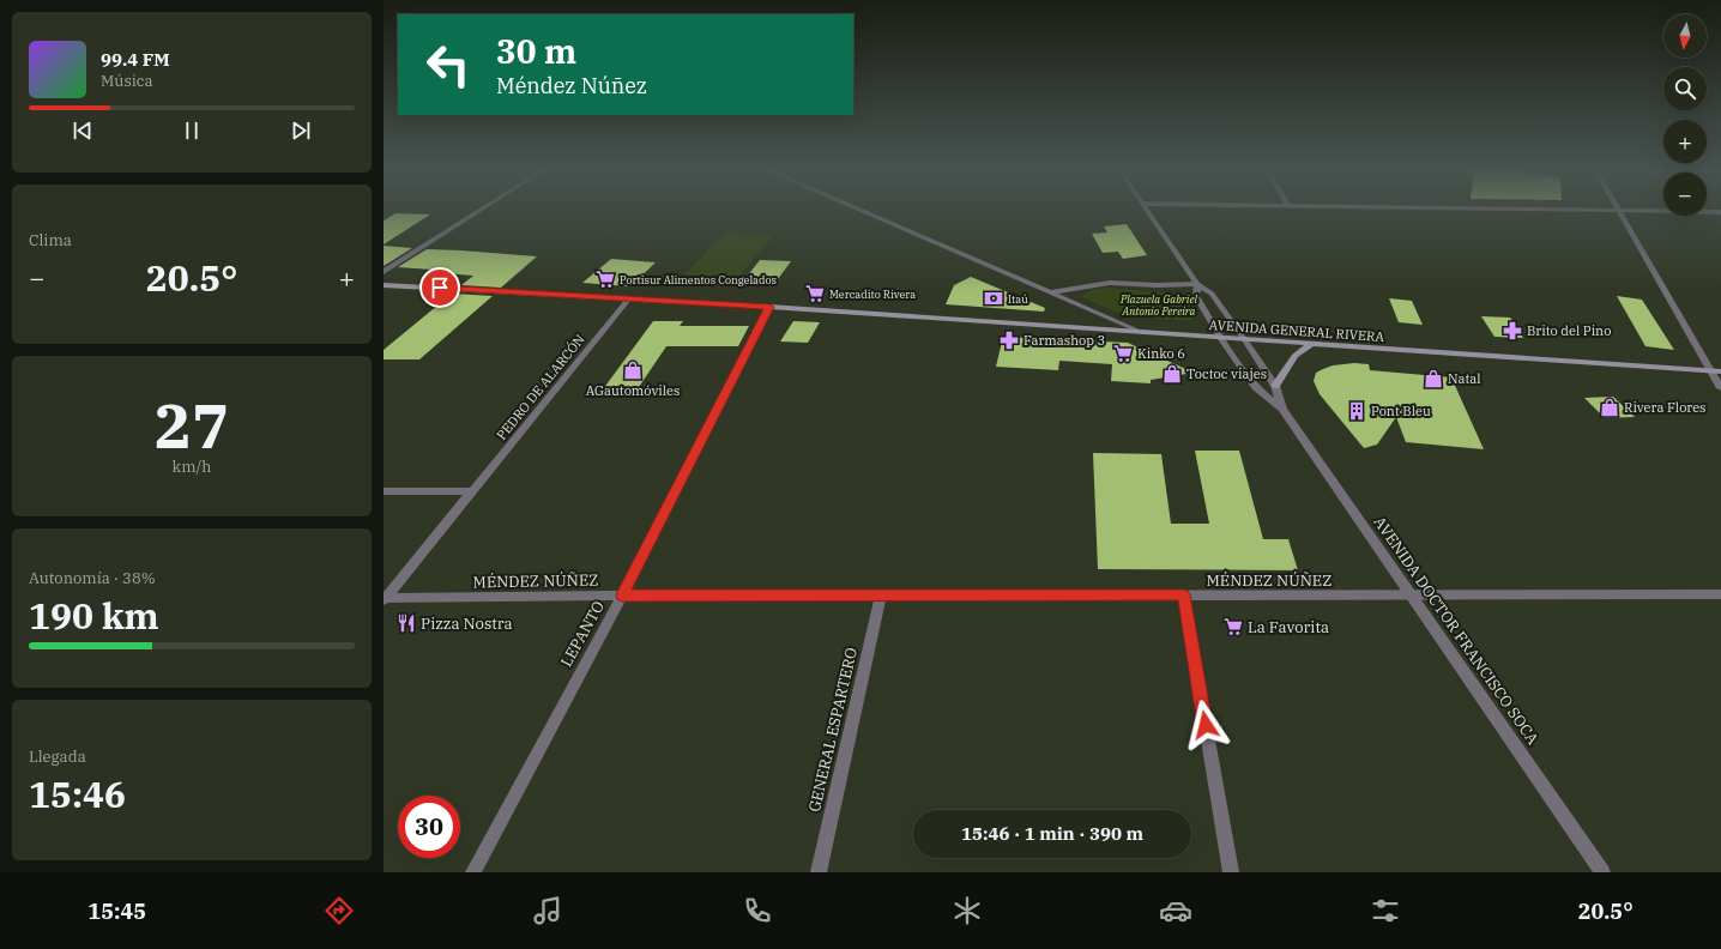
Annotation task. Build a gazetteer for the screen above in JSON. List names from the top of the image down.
{
  "streets": {
    "main road": ["AVENIDA GENERAL RIVERA"],
    "street": [
      "PEDRO DE ALARCÓN",
      "MÉNDEZ NÚÑEZ",
      "AVENIDA DOCTOR FRANCISCO SOCA",
      "LEPANTO",
      "GENERAL ESPARTERO"
    ]
  },
  "crossings": [
    ["AVENIDA GENERAL RIVERA", "PEDRO DE ALARCÓN"],
    ["AVENIDA GENERAL RIVERA", "AVENIDA DOCTOR FRANCISCO SOCA"],
    ["AVENIDA GENERAL RIVERA", "LEPANTO"],
    ["PEDRO DE ALARCÓN", "MÉNDEZ NÚÑEZ"],
    ["MÉNDEZ NÚÑEZ", "AVENIDA DOCTOR FRANCISCO SOCA"],
    ["MÉNDEZ NÚÑEZ", "LEPANTO"],
    ["MÉNDEZ NÚÑEZ", "GENERAL ESPARTERO"]
  ],
  "parks": ["Plazuela Gabriel Antonio Pereira"],
  "places": {
    "supermarket": [
      "Portisur Alimentos Congelados",
      "Mercadito Rivera",
      "Kinko 6",
      "La Favorita"
    ],
    "bank": ["Itaú"],
    "pharmacy": ["Brito del Pino", "Farmashop 3"],
    "shop": [
      "AGautomóviles",
      "Toctoc viajes",
      "Natal",
      "Rivera Flores"
    ],
    "building": ["Pont Bleu"],
    "restaurant": ["Pizza Nostra"]
  },
  "north": "bottom",
  "page": {
    "map_buttons": ["+", "−"],
    "turn": ["30 m", "Méndez Núñez"],
    "song": ["99.4 FM", "Música"],
    "tile": [
      "Clima",
      ["27", "km/h"],
      ["Autonomía · 38%", "190 km"],
      ["Llegada", "15:46"]
    ],
    "heat": ["−", "20.5°", "+"],
    "limit": "30",
    "trip": "15:46 · 1 min · 390 m",
    "tabs": ["15:45", "20.5°"]
  }
}
